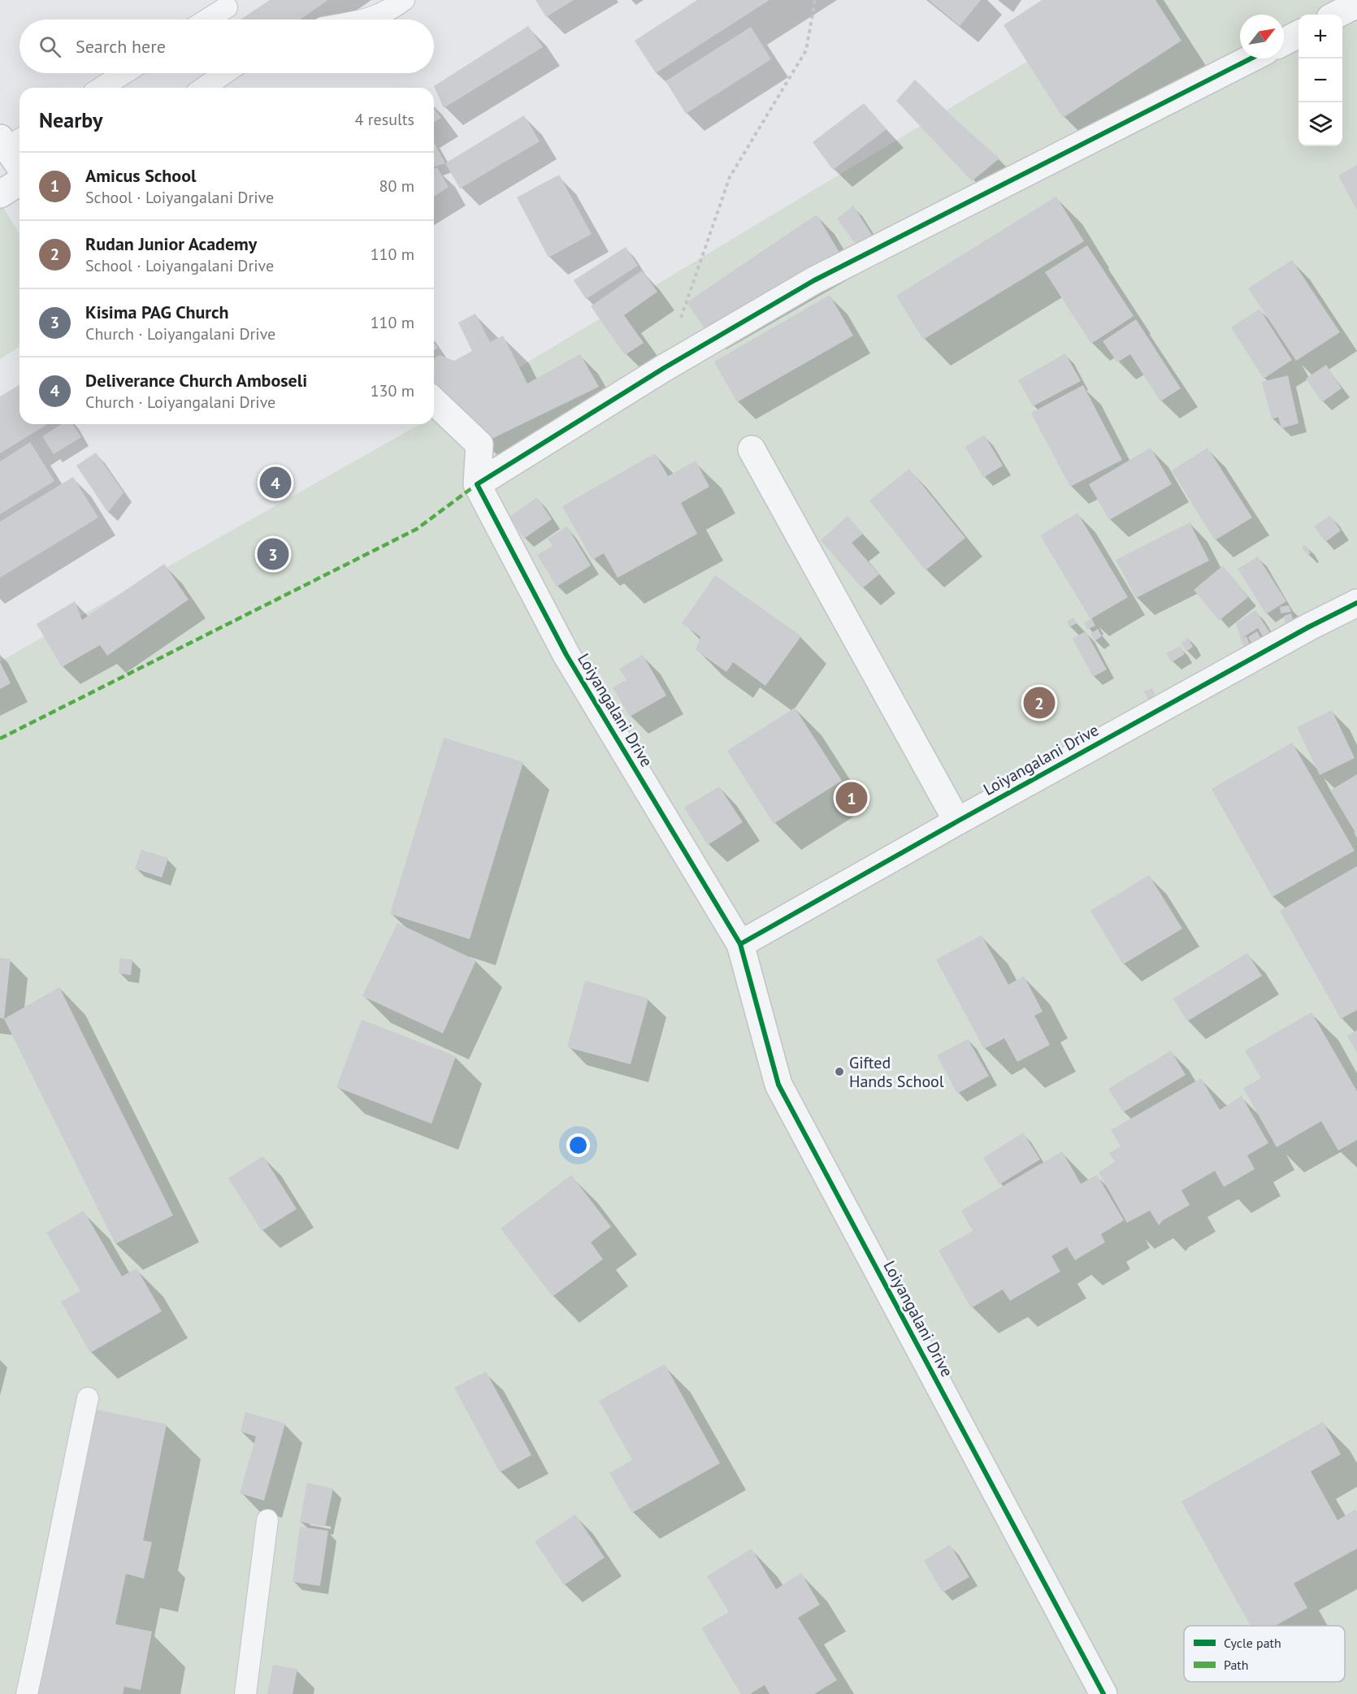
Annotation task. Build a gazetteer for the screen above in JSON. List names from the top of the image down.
{
  "streets": {
    "street": ["Loiyangalani Drive"]
  },
  "places": ["Gifted Hands School"],
  "legend": ["Cycle path", "Path"],
  "north": "top right",
  "page": {
    "map_buttons": ["+", "−"],
    "search": "Search here",
    "heading": ["Nearby", "4 results"],
    "list": [
      {
        "mark": "1",
        "name": "Amicus School",
        "note": "School · Loiyangalani Drive",
        "value": "80 m"
      },
      {
        "mark": "2",
        "name": "Rudan Junior Academy",
        "note": "School · Loiyangalani Drive",
        "value": "110 m"
      },
      {
        "mark": "3",
        "name": "Kisima PAG Church",
        "note": "Church · Loiyangalani Drive",
        "value": "110 m"
      },
      {
        "mark": "4",
        "name": "Deliverance Church Amboseli",
        "note": "Church · Loiyangalani Drive",
        "value": "130 m"
      }
    ],
    "pins": [
      "4",
      "3",
      "2",
      "1"
    ]
  }
}
